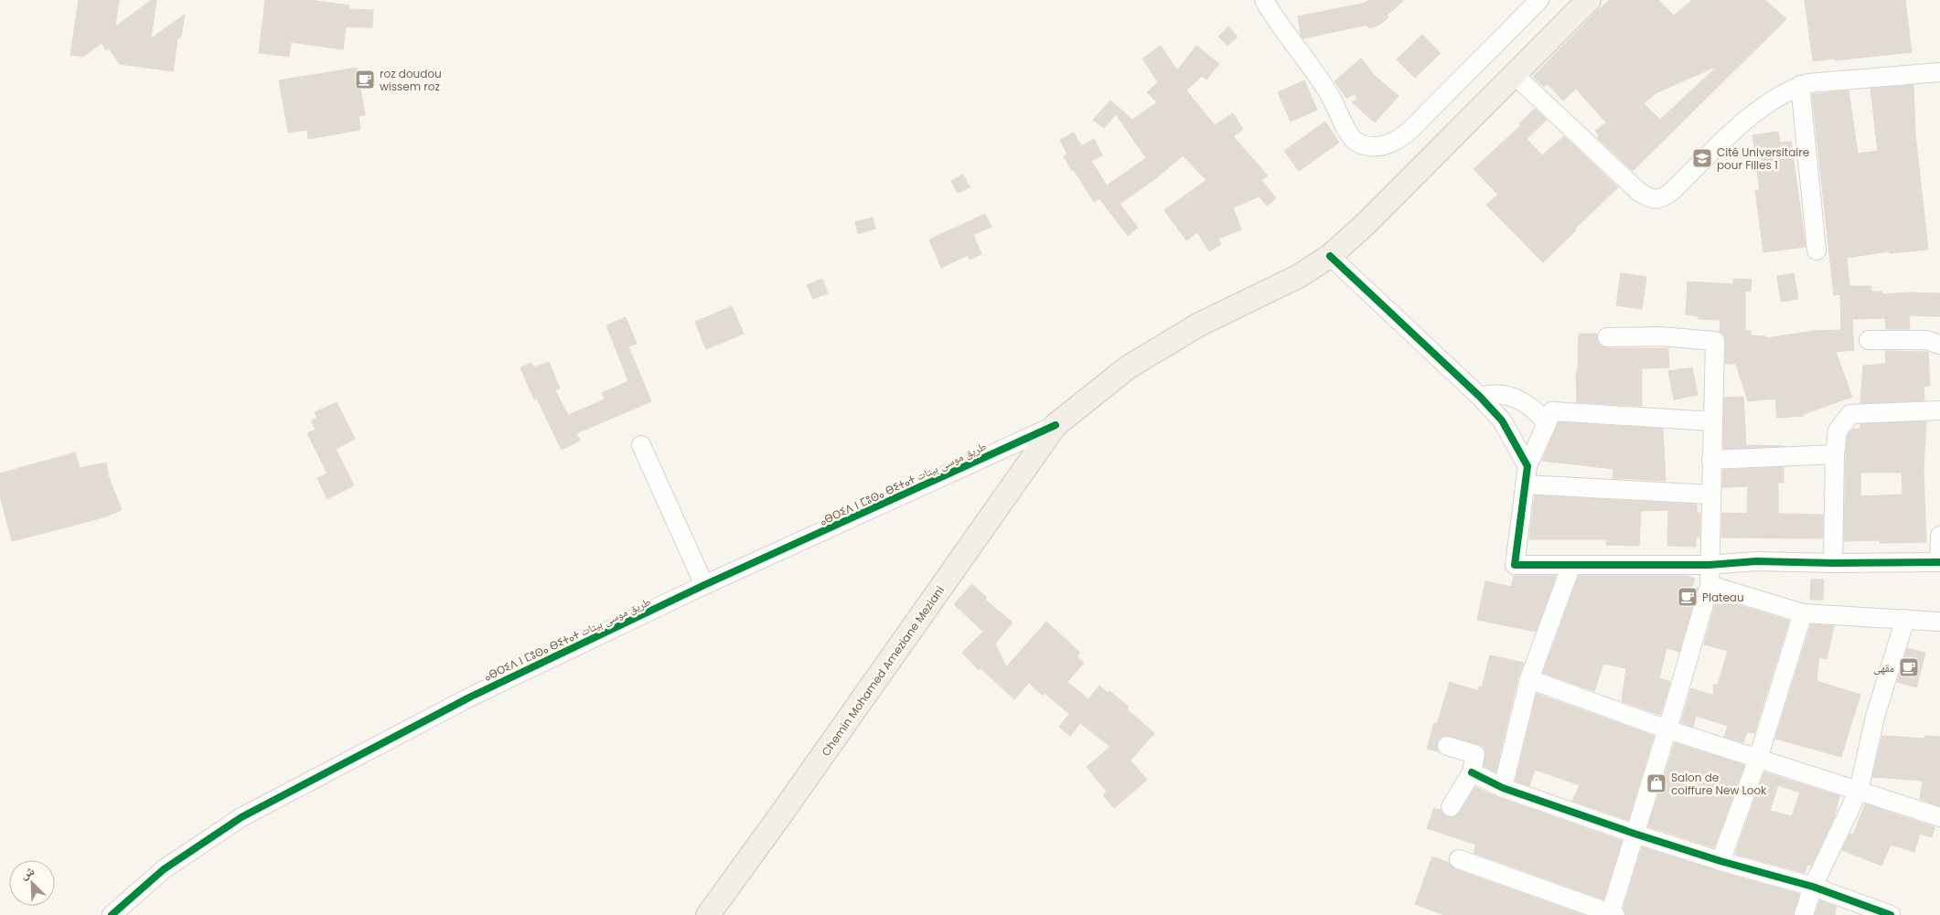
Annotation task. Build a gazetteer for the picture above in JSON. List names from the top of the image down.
{
  "streets": {
    "main road": ["Chemin Mohamed Ameziane Meziani"],
    "street": ["ⴰⴱⵔⵉⴷ ⵏ ⵎⵓⵙⴰ ⴱⵉⵜⴰⵜ طريق موسى بيتات"]
  },
  "crossings": [
    ["ⴰⴱⵔⵉⴷ ⵏ ⵎⵓⵙⴰ ⴱⵉⵜⴰⵜ طريق موسى بيتات", "Chemin Mohamed Ameziane Meziani"]
  ],
  "places": {
    "cafe": ["roz doudou wissem roz", "Plateau", "مقهى"],
    "school or university": ["Cité Universitaire pour Filles 1"],
    "shop": ["Salon de coiffure New Look"]
  },
  "north": "top left"
}
